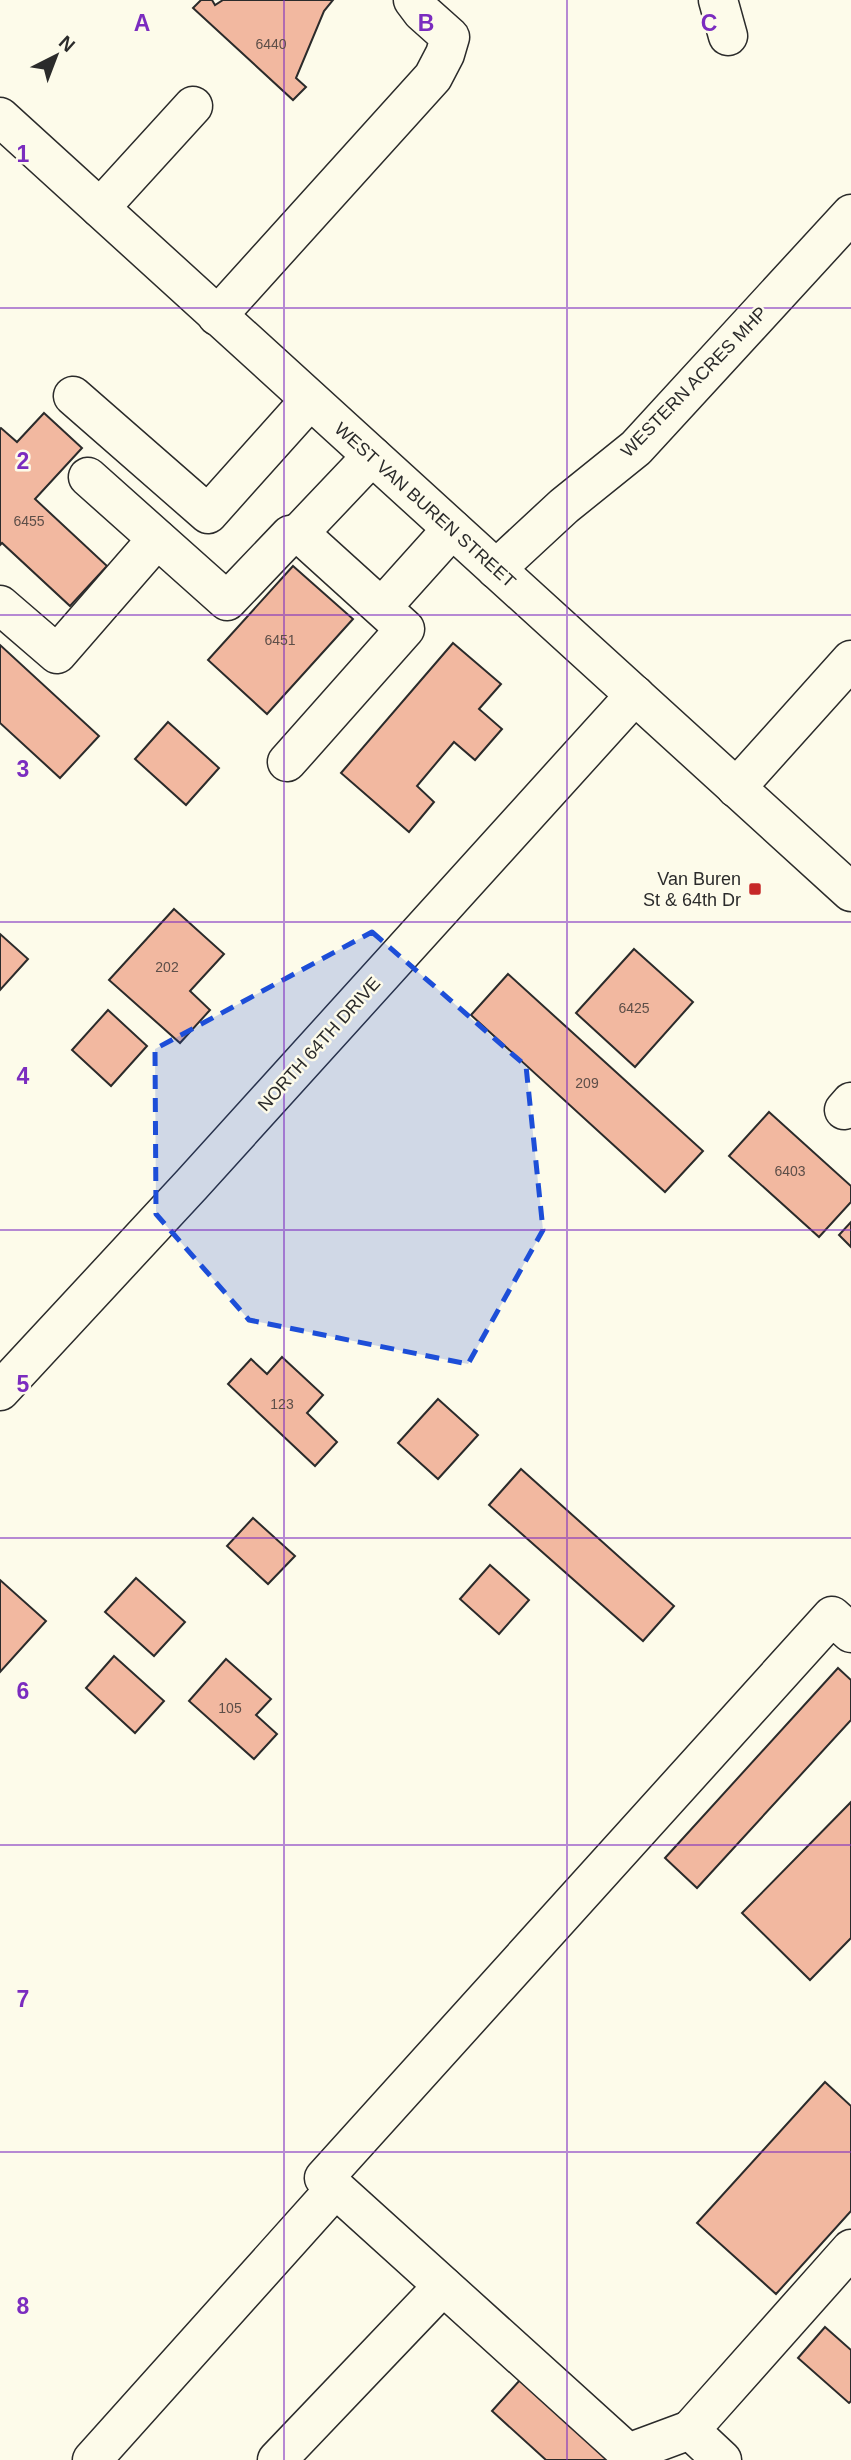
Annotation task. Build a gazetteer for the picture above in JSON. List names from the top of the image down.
{
  "streets": {
    "main road": ["WESTERN ACRES MHP", "WEST VAN BUREN STREET", "NORTH 64TH DRIVE"]
  },
  "crossings": [
    ["WESTERN ACRES MHP", "WEST VAN BUREN STREET"],
    ["WEST VAN BUREN STREET", "NORTH 64TH DRIVE"]
  ],
  "places": {
    "transit": ["Van Buren St & 64th Dr"]
  },
  "house_numbers": [
    "6440",
    "6455",
    "6451",
    "202",
    "6425",
    "209",
    "6403",
    "123",
    "105"
  ],
  "north": "top right",
  "grid": {
    "columns": ["A", "B", "C"],
    "rows": [
      "1",
      "2",
      "3",
      "4",
      "5",
      "6",
      "7",
      "8"
    ]
  }
}
